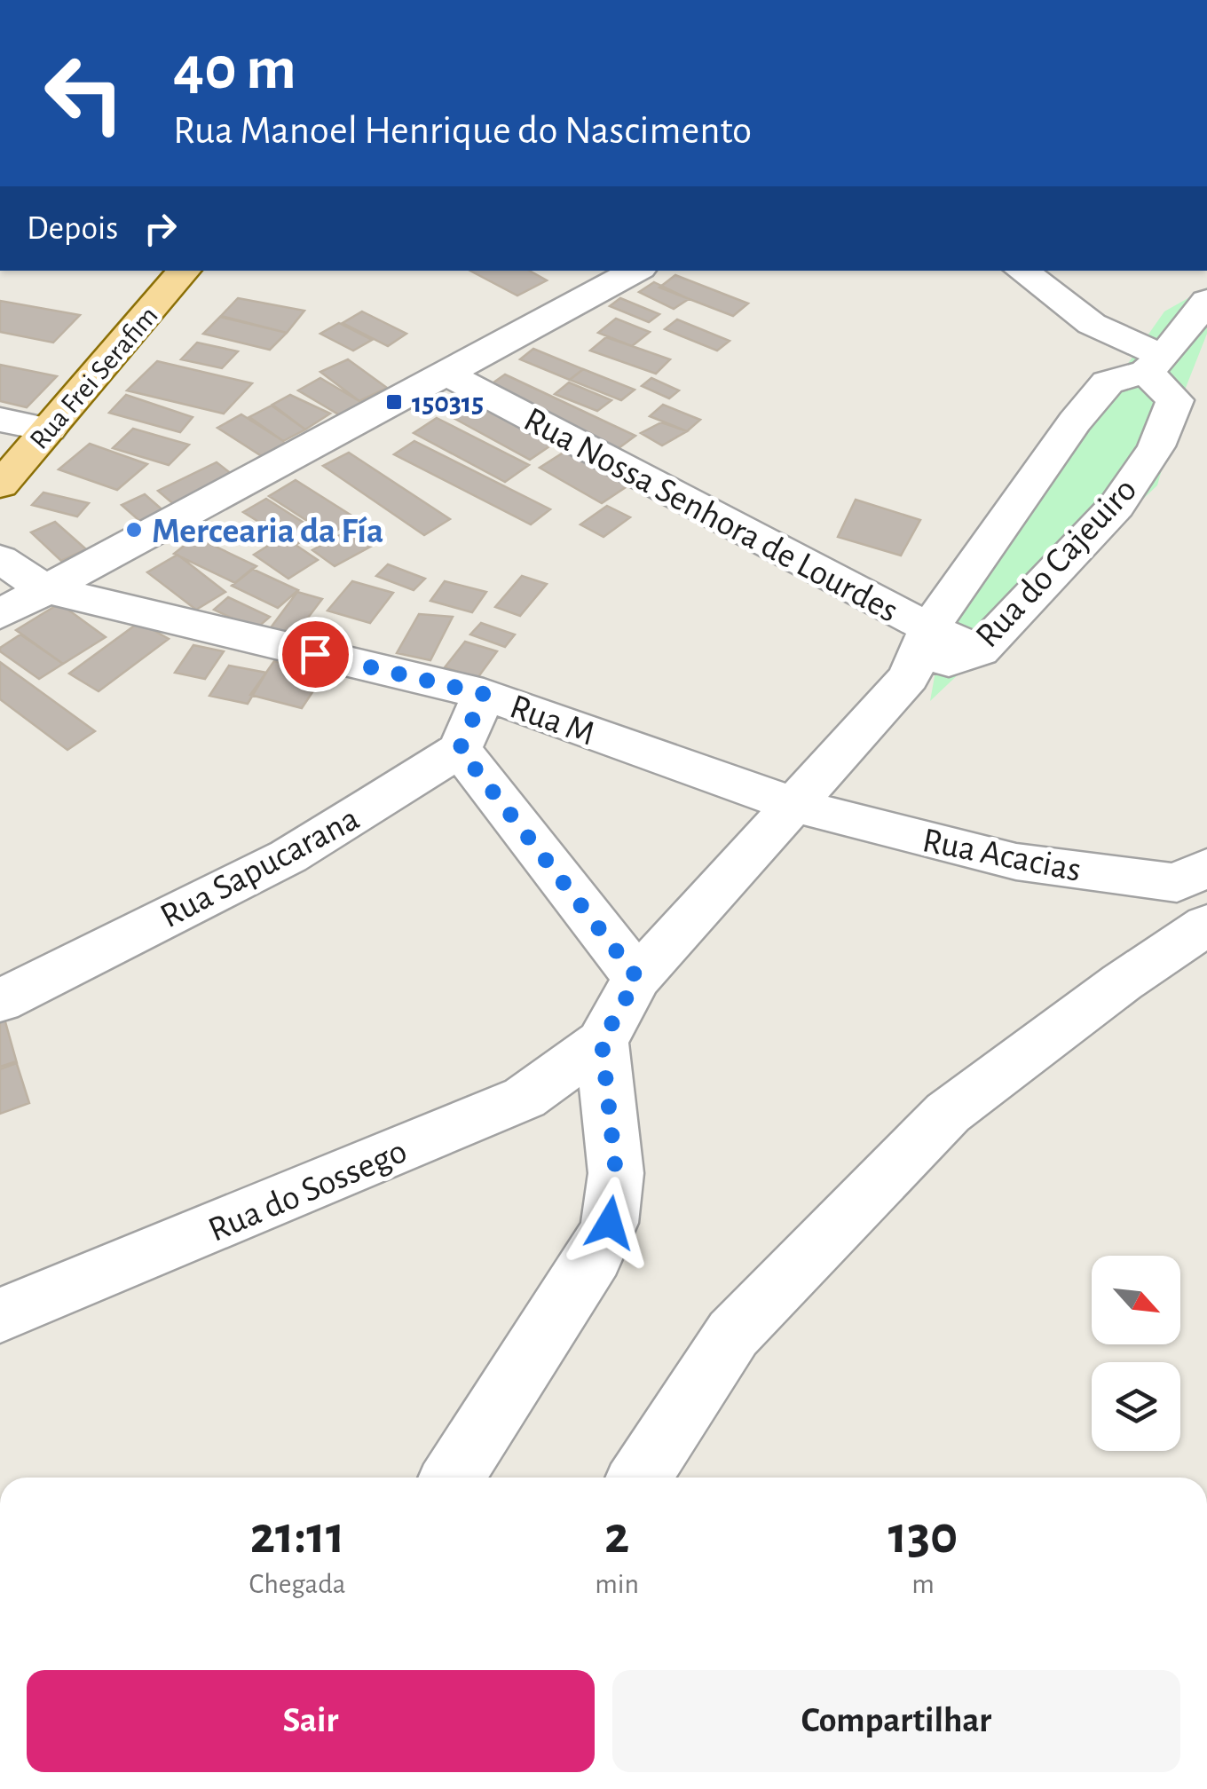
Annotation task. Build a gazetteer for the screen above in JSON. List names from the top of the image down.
{
  "streets": {
    "main road": ["Rua Frei Serafim"],
    "street": [
      "Rua Nossa Senhora de Lourdes",
      "Rua do Cajeuiro",
      "Rua M",
      "Rua Acacias",
      "Rua Sapucarana",
      "Rua do Sossego"
    ]
  },
  "crossings": [
    ["Rua Nossa Senhora de Lourdes", "Rua do Cajeuiro"],
    ["Rua do Cajeuiro", "Rua M"],
    ["Rua do Cajeuiro", "Rua Acacias"],
    ["Rua do Cajeuiro", "Rua do Sossego"],
    ["Rua M", "Rua Acacias"]
  ],
  "places": {
    "transit": ["150315"],
    "other": ["Mercearia da Fía"]
  },
  "north": "bottom right",
  "page": {
    "turn": ["40 m", "Rua Manoel Henrique do Nascimento"],
    "then": "Depois",
    "eta": [
      "21:11",
      "Chegada",
      "2",
      "min",
      "130",
      "m"
    ],
    "buttons": ["Sair", "Compartilhar"]
  }
}
